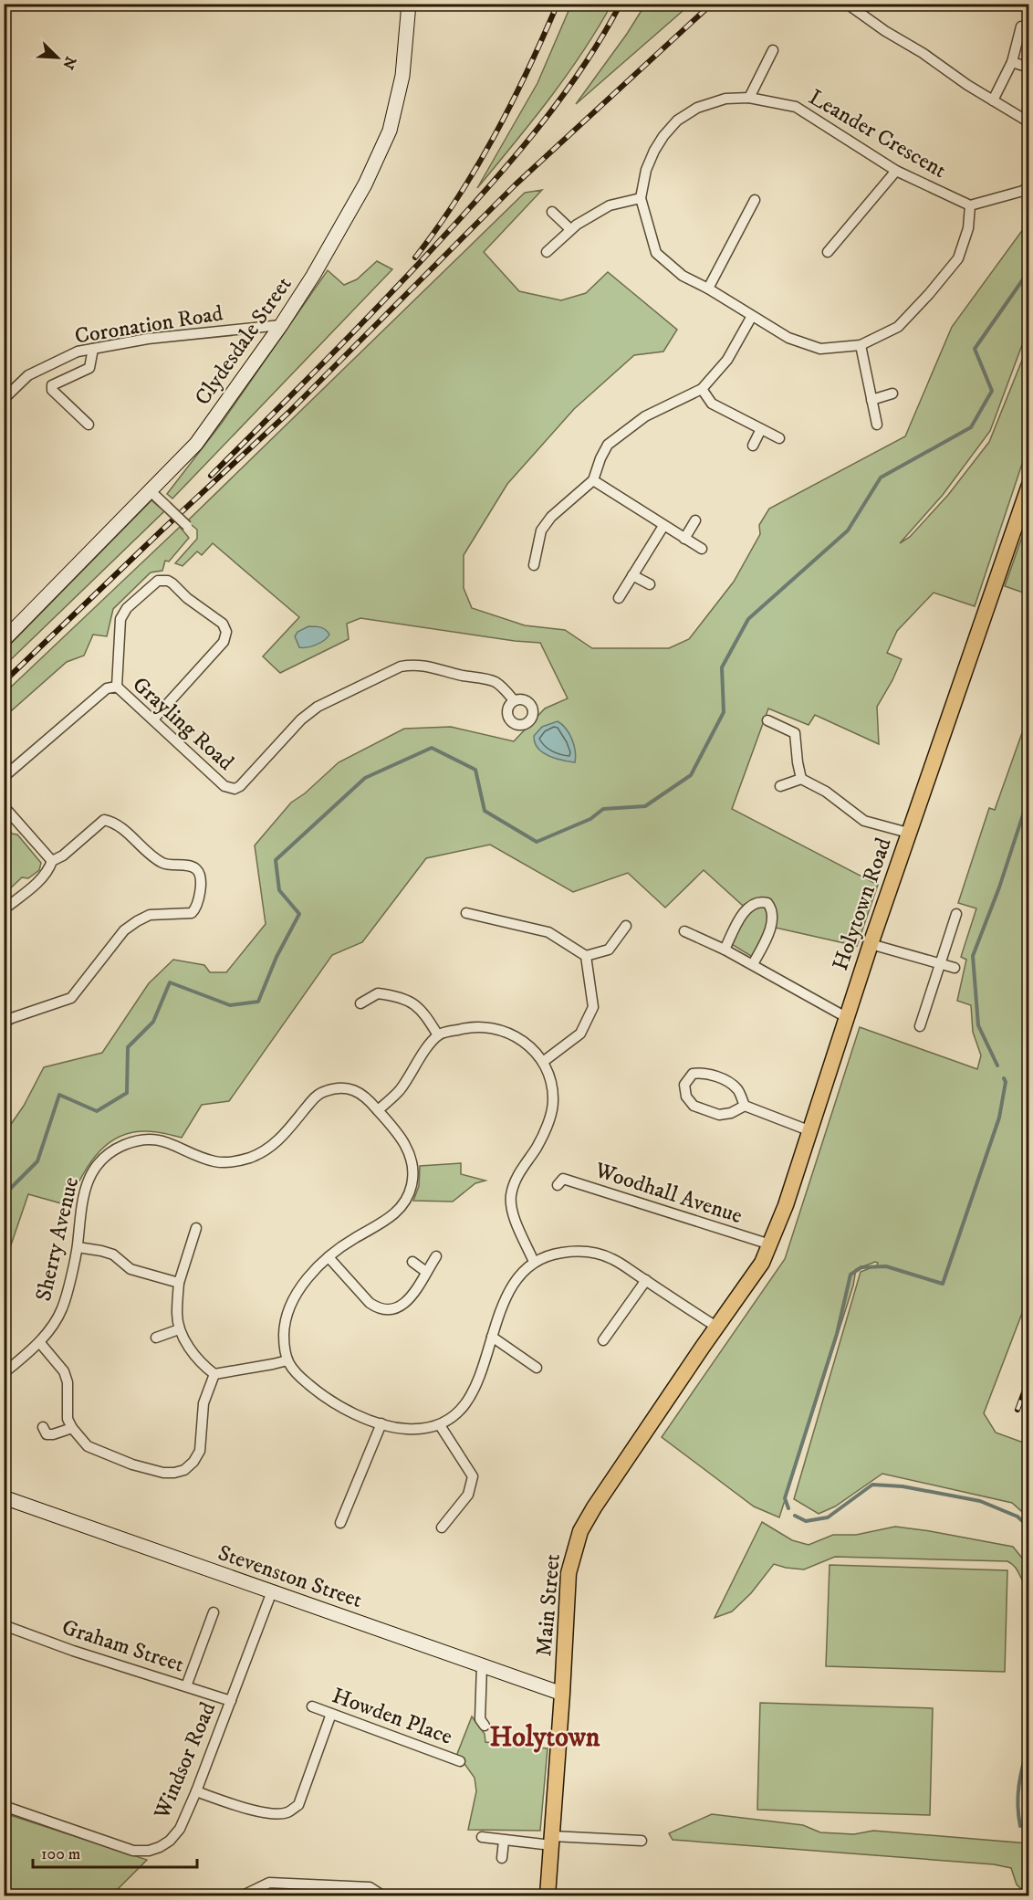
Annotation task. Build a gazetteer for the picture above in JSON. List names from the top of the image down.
{
  "streets": {
    "main road": [
      "Clydesdale Street",
      "Holytown Road",
      "Stevenston Street",
      "Main Street"
    ],
    "street": [
      "Leander Crescent",
      "Coronation Road",
      "Grayling Road",
      "Woodhall Avenue",
      "Sherry Avenue",
      "Graham Street",
      "Howden Place",
      "Windsor Road"
    ]
  },
  "crossings": [
    ["Coronation Road", "Clydesdale Street"],
    ["Holytown Road", "Woodhall Avenue"],
    ["Holytown Road", "Main Street"],
    ["Stevenston Street", "Main Street"],
    ["Stevenston Street", "Windsor Road"],
    ["Graham Street", "Windsor Road"]
  ],
  "districts": ["Holytown"],
  "scale_bar": "100 m",
  "north": "bottom right"
}
